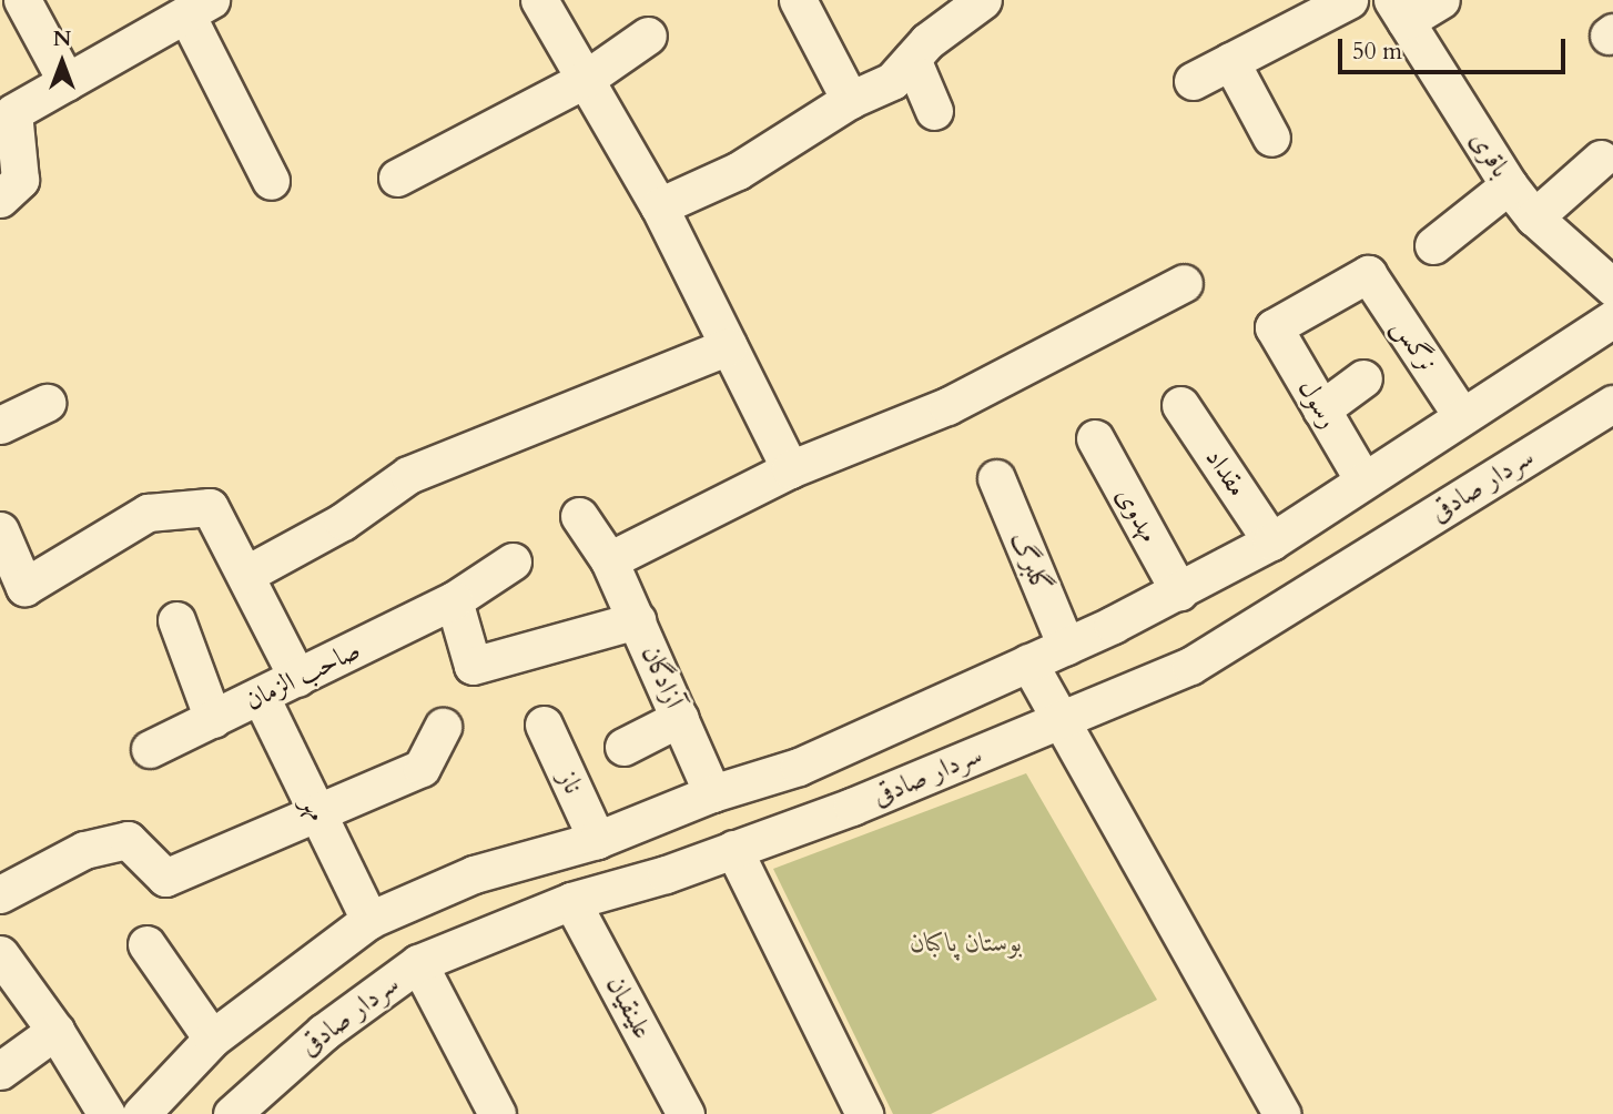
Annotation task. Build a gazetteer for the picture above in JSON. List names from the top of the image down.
{
  "streets": {
    "street": [
      "باقری",
      "نرگس",
      "رسول",
      "مقداد",
      "سردار صادقی",
      "مهدوی",
      "گلبرگ",
      "صاحب الزمان",
      "آزادگان",
      "ناز",
      "مهر",
      "علینقیان"
    ]
  },
  "crossings": [
    ["نرگس", "رسول"],
    ["سردار صادقی", "علینقیان"],
    ["صاحب الزمان", "مهر"]
  ],
  "parks": ["بوستان پاکبان"],
  "scale_bar": "50 m",
  "north": "top"
}
